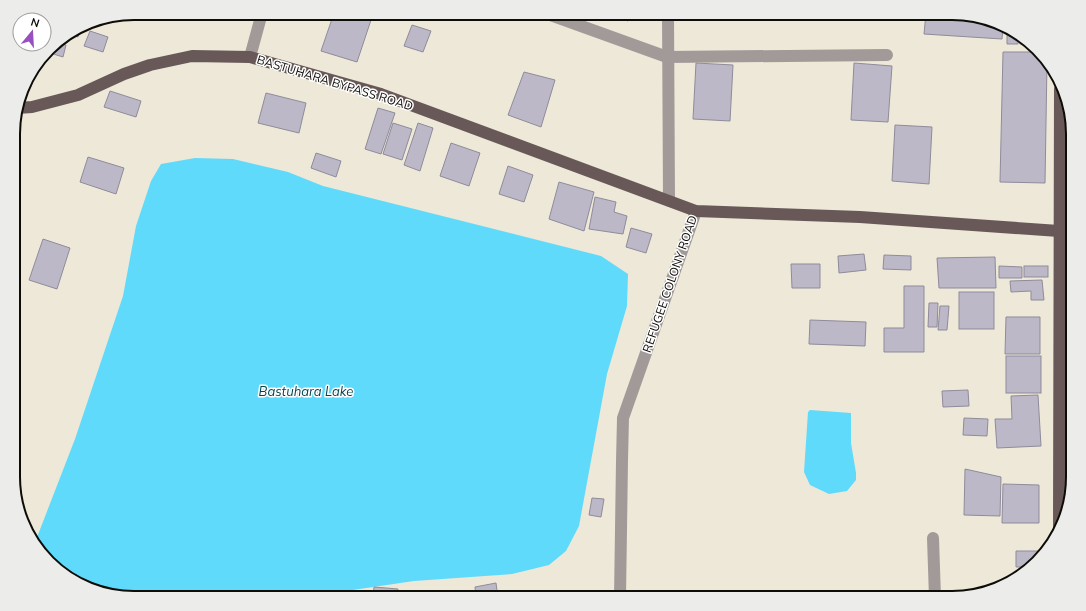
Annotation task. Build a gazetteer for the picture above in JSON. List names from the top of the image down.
{
  "streets": {
    "main road": ["BASTUHARA BYPASS ROAD", "REFUGEE COLONY ROAD"]
  },
  "crossings": [
    ["BASTUHARA BYPASS ROAD", "REFUGEE COLONY ROAD"]
  ],
  "water": ["Bastuhara Lake"],
  "north": "top"
}
